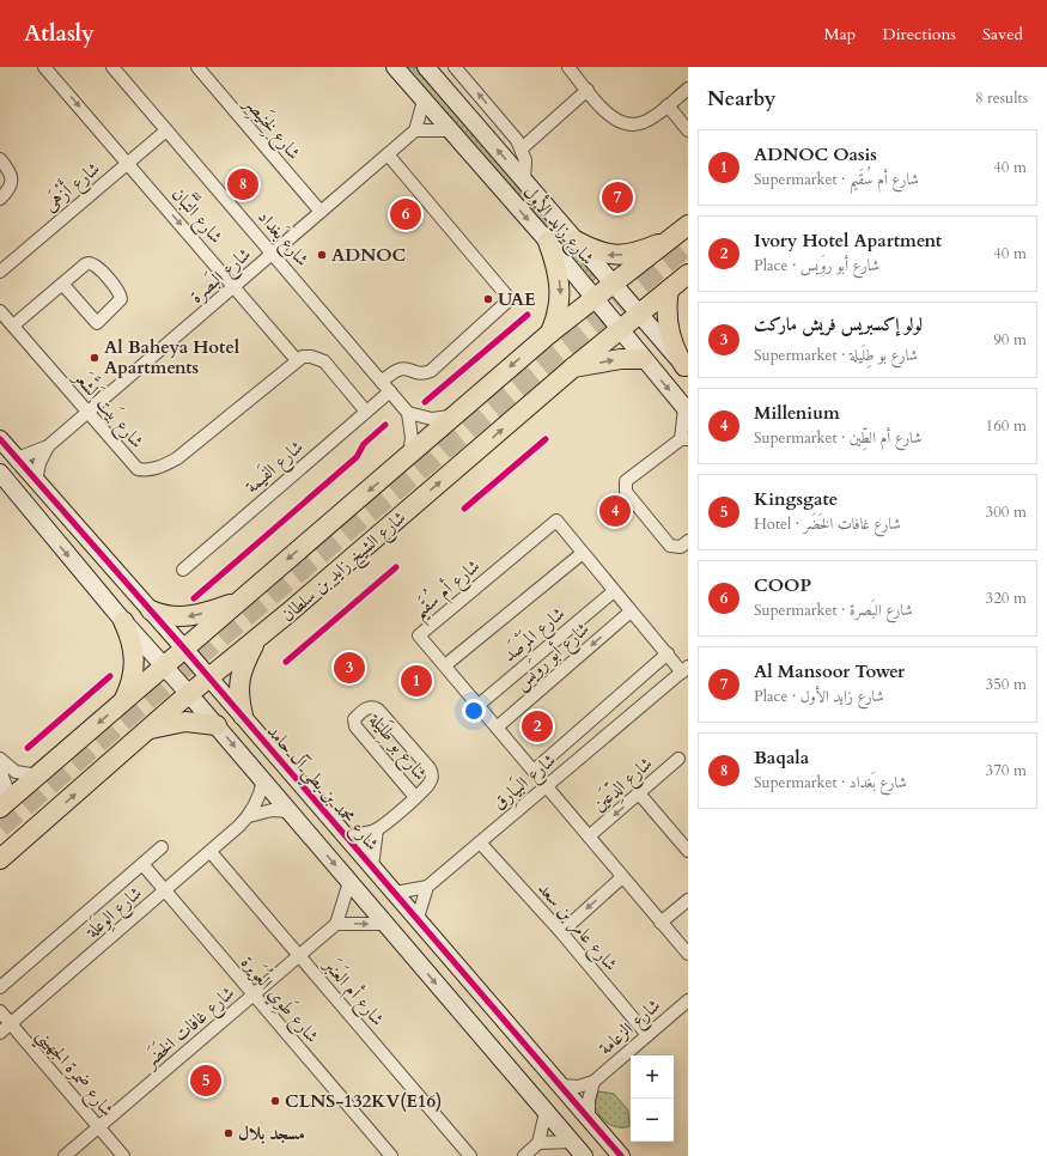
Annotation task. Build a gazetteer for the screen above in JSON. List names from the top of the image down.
{
  "streets": {
    "main road": ["شارع الشيخ زايد بن سلطان"],
    "street": [
      "شارع لِخنَيصِر",
      "شارع أَزْهَى",
      "شارع التَّبَّان",
      "شارع زايد الأول",
      "شارع بَغداد",
      "شارع البَصرة",
      "شارع بَيت اَلشَّعَر",
      "شارع الفَيمة",
      "شارع أم سُقَيم",
      "شارع المَرْصَد",
      "شارع أبو روَيس",
      "شارع بو طِلَيلة",
      "شارع البَيارِق",
      "شارع الدِّعَين",
      "شارع محمد بن بطي آل حامد",
      "شارع الوِعَلة",
      "شارع عامر بن سعد",
      "شارع أم العَنبَر",
      "شارع طَوِي العُوَيرة",
      "شارع غافات الخَضَر",
      "شارع الزعامة",
      "شارع ضمرة الجهيني"
    ]
  },
  "crossings": [
    ["شارع لِخنَيصِر", "شارع البَصرة"],
    ["شارع أَزْهَى", "شارع التَّبَّان"],
    ["شارع أَزْهَى", "شارع بَغداد"],
    ["شارع التَّبَّان", "شارع البَصرة"],
    ["شارع التَّبَّان", "شارع بَيت اَلشَّعَر"],
    ["شارع زايد الأول", "شارع الشيخ زايد بن سلطان"],
    ["شارع بَغداد", "شارع البَصرة"],
    ["شارع بَغداد", "شارع الفَيمة"],
    ["شارع البَصرة", "شارع بَيت اَلشَّعَر"],
    ["شارع البَصرة", "شارع الفَيمة"],
    ["شارع البَصرة", "شارع محمد بن بطي آل حامد"],
    ["شارع الشيخ زايد بن سلطان", "شارع محمد بن بطي آل حامد"],
    ["شارع أم سُقَيم", "شارع المَرْصَد"],
    ["شارع أم سُقَيم", "شارع أبو روَيس"],
    ["شارع أم سُقَيم", "شارع البَيارِق"],
    ["شارع أم سُقَيم", "شارع الدِّعَين"],
    ["شارع البَيارِق", "شارع محمد بن بطي آل حامد"],
    ["شارع البَيارِق", "شارع عامر بن سعد"],
    ["شارع محمد بن بطي آل حامد", "شارع الزعامة"],
    ["شارع الوِعَلة", "شارع أم العَنبَر"],
    ["شارع الوِعَلة", "شارع طَوِي العُوَيرة"],
    ["شارع الوِعَلة", "شارع ضمرة الجهيني"],
    ["شارع عامر بن سعد", "شارع الزعامة"],
    ["شارع أم العَنبَر", "شارع غافات الخَضَر"],
    ["شارع طَوِي العُوَيرة", "شارع غافات الخَضَر"],
    ["شارع غافات الخَضَر", "شارع ضمرة الجهيني"]
  ],
  "one_way": ["شارع التَّبَّان"],
  "places": [
    "ADNOC",
    "UAE",
    "Al Baheya Hotel Apartments",
    "CLNS-132KV(E16)",
    "مسجد بلال"
  ],
  "page": {
    "header": "Atlasly",
    "nav": ["Map", "Directions", "Saved"],
    "heading": ["Nearby", "8 results"],
    "list": [
      {
        "mark": "1",
        "name": "ADNOC Oasis",
        "note": "Supermarket · شارع أم سُقَيم",
        "value": "40 m"
      },
      {
        "mark": "2",
        "name": "Ivory Hotel Apartment",
        "note": "Place · شارع أبو روَيس",
        "value": "40 m"
      },
      {
        "mark": "3",
        "name": "لولو إكسبريس فريش ماركت",
        "note": "Supermarket · شارع بو طِلَيلة",
        "value": "90 m"
      },
      {
        "mark": "4",
        "name": "Millenium",
        "note": "Supermarket · شارع أم الطِّين",
        "value": "160 m"
      },
      {
        "mark": "5",
        "name": "Kingsgate",
        "note": "Hotel · شارع غافات الخَضَر",
        "value": "300 m"
      },
      {
        "mark": "6",
        "name": "COOP",
        "note": "Supermarket · شارع البَصرة",
        "value": "320 m"
      },
      {
        "mark": "7",
        "name": "Al Mansoor Tower",
        "note": "Place · شارع زايد الأول",
        "value": "350 m"
      },
      {
        "mark": "8",
        "name": "Baqala",
        "note": "Supermarket · شارع بَغداد",
        "value": "370 m"
      }
    ],
    "pins": [
      "8",
      "7",
      "6",
      "4",
      "3",
      "1",
      "2",
      "5"
    ],
    "map_buttons": ["+", "−"]
  }
}
